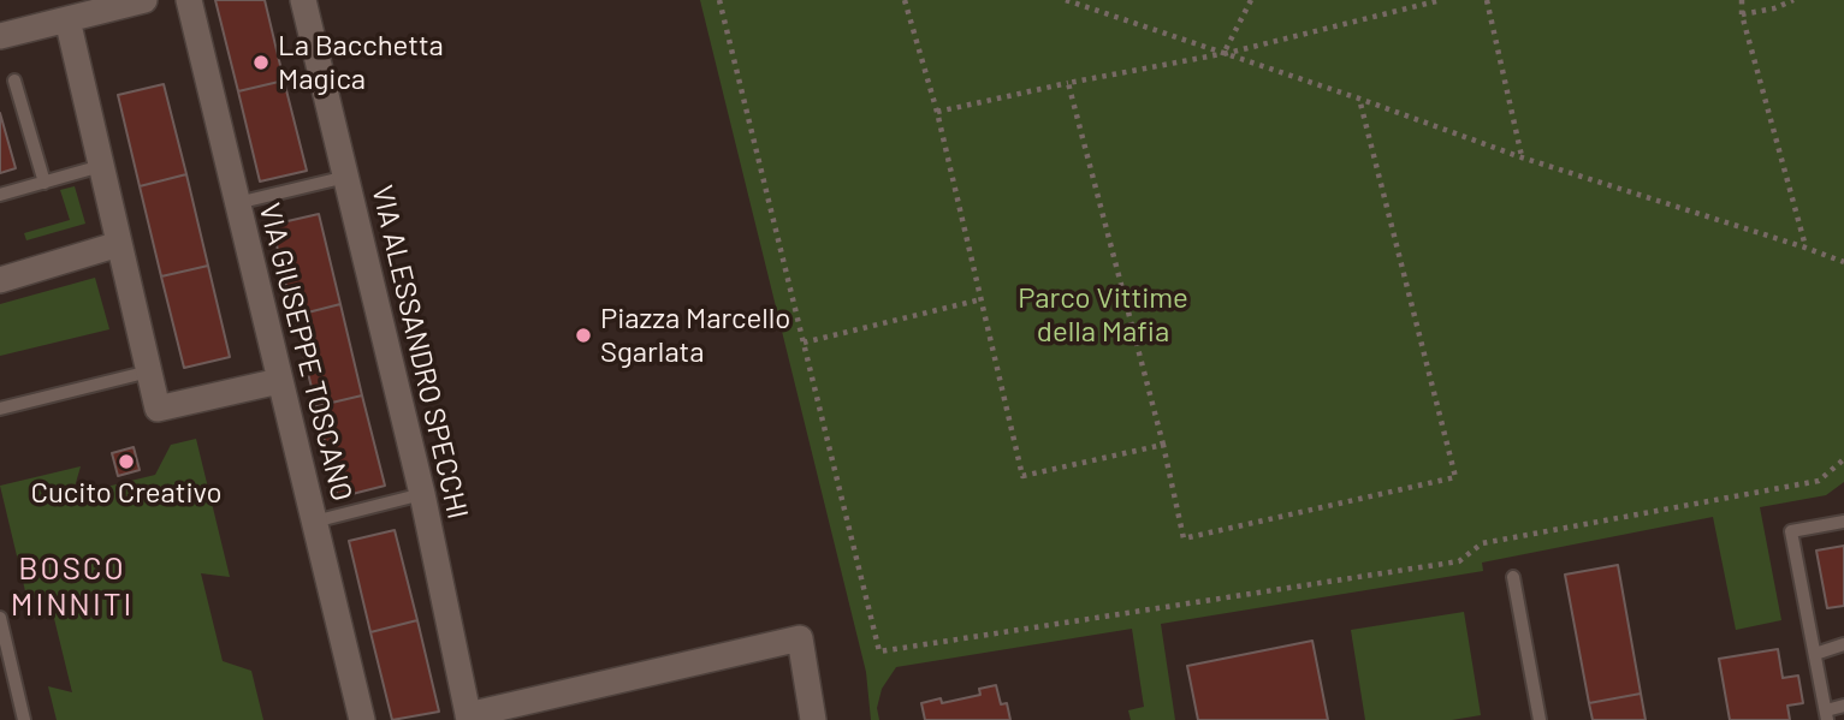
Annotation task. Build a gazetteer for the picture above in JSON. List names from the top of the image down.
{
  "streets": {
    "street": ["VIA GIUSEPPE TOSCANO", "VIA ALESSANDRO SPECCHI"]
  },
  "districts": ["BOSCO MINNITI"],
  "parks": ["Parco Vittime della Mafia"],
  "places": ["La Bacchetta Magica", "Piazza Marcello Sgarlata", "Cucito Creativo"]
}
